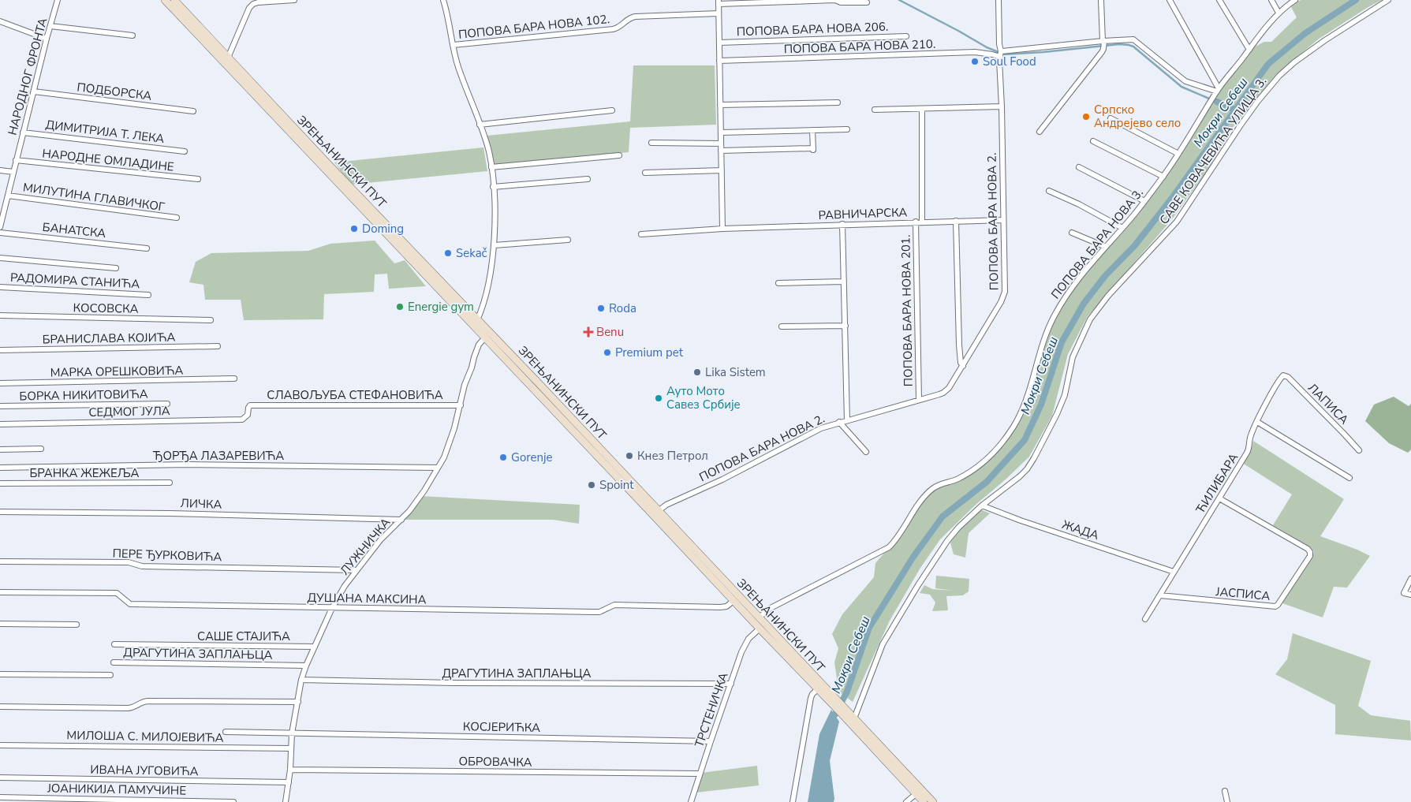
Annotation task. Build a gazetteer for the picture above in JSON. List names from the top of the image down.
{
  "streets": {
    "main road": ["ЗРЕЊАНИНСКИ ПУТ"],
    "street": [
      "ПОПОВА БАРА НОВА 102.",
      "ПОПОВА БАРА НОВА 206.",
      "ПОПОВА БАРА НОВА 210.",
      "НАРОДНОГ ФРОНТА",
      "ПОДБОРСКА",
      "ДИМИТРИЈА Т. ЛЕКА",
      "САВЕ КОВАЧЕВИЋА УЛИЦА 3.",
      "НАРОДНЕ ОМЛАДИНЕ",
      "МИЛУТИНА ГЛАВИЧКОГ",
      "РАВНИЧАРСКА",
      "ПОПОВА БАРА НОВА 2.",
      "БАНАТСКА",
      "ПОПОВА БАРА НОВА 3.",
      "РАДОМИРА СТАНИЋА",
      "КОСОВСКА",
      "ПОПОВА БАРА НОВА 201.",
      "БРАНИСЛАВА КОЈИЋА",
      "МАРКА ОРЕШКОВИЋА",
      "БОРКА НИКИТОВИЋА",
      "СЛАВОЉУБА СТЕФАНОВИЋА",
      "ЛАПИСА",
      "СЕДМОГ ЈУЛА",
      "ЂОРЂА ЛАЗАРЕВИЋА",
      "БРАНКА ЖЕЖЕЉА",
      "ЋИЛИБАРА",
      "ЛИЧКА",
      "ЖАДА",
      "ЛУЖНИЧКА",
      "ПЕРЕ ЂУРКОВИЋА",
      "ЈАСПИСА",
      "ДУШАНА МАКСИНА",
      "САШЕ СТАЈИЋА",
      "ДРАГУТИНА ЗАПЛАЊЦА",
      "ТРСТЕНИЧКА",
      "КОСЈЕРИЋКА",
      "МИЛОША С. МИЛОЈЕВИЋА",
      "ОБРОВАЧКА",
      "ИВАНА ЈУГОВИЋА",
      "ЈОАНИКИЈА ПАМУЧИНЕ"
    ]
  },
  "crossings": [
    ["ПОПОВА БАРА НОВА 210.", "ПОПОВА БАРА НОВА 2."],
    ["ПОПОВА БАРА НОВА 210.", "ПОПОВА БАРА НОВА 3."],
    ["НАРОДНОГ ФРОНТА", "ПОДБОРСКА"],
    ["НАРОДНОГ ФРОНТА", "ДИМИТРИЈА Т. ЛЕКА"],
    ["НАРОДНОГ ФРОНТА", "НАРОДНЕ ОМЛАДИНЕ"],
    ["НАРОДНОГ ФРОНТА", "МИЛУТИНА ГЛАВИЧКОГ"],
    ["САВЕ КОВАЧЕВИЋА УЛИЦА 3.", "ЗРЕЊАНИНСКИ ПУТ"],
    ["САВЕ КОВАЧЕВИЋА УЛИЦА 3.", "ЖАДА"],
    ["ЗРЕЊАНИНСКИ ПУТ", "ПОПОВА БАРА НОВА 2."],
    ["ЗРЕЊАНИНСКИ ПУТ", "ПОПОВА БАРА НОВА 3."],
    ["ЗРЕЊАНИНСКИ ПУТ", "ЛУЖНИЧКА"],
    ["ЗРЕЊАНИНСКИ ПУТ", "ДУШАНА МАКСИНА"],
    ["ЗРЕЊАНИНСКИ ПУТ", "ТРСТЕНИЧКА"],
    ["РАВНИЧАРСКА", "ПОПОВА БАРА НОВА 2."],
    ["РАВНИЧАРСКА", "ПОПОВА БАРА НОВА 201."],
    ["ПОПОВА БАРА НОВА 2.", "ПОПОВА БАРА НОВА 201."],
    ["СЛАВОЉУБА СТЕФАНОВИЋА", "СЕДМОГ ЈУЛА"],
    ["СЛАВОЉУБА СТЕФАНОВИЋА", "ЛУЖНИЧКА"],
    ["ЛАПИСА", "ЋИЛИБАРА"],
    ["ЂОРЂА ЛАЗАРЕВИЋА", "ЛУЖНИЧКА"],
    ["ЋИЛИБАРА", "ЖАДА"],
    ["ЋИЛИБАРА", "ЈАСПИСА"],
    ["ЛИЧКА", "ЛУЖНИЧКА"],
    ["ЛУЖНИЧКА", "ПЕРЕ ЂУРКОВИЋА"],
    ["ЛУЖНИЧКА", "ДУШАНА МАКСИНА"],
    ["ЛУЖНИЧКА", "САШЕ СТАЈИЋА"],
    ["ЛУЖНИЧКА", "ДРАГУТИНА ЗАПЛАЊЦА"],
    ["ЛУЖНИЧКА", "КОСЈЕРИЋКА"],
    ["ЛУЖНИЧКА", "МИЛОША С. МИЛОЈЕВИЋА"],
    ["ЛУЖНИЧКА", "ОБРОВАЧКА"],
    ["ЛУЖНИЧКА", "ИВАНА ЈУГОВИЋА"],
    ["ДРАГУТИНА ЗАПЛАЊЦА", "ТРСТЕНИЧКА"],
    ["ТРСТЕНИЧКА", "КОСЈЕРИЋКА"],
    ["ТРСТЕНИЧКА", "ОБРОВАЧКА"]
  ],
  "water": ["Мокри Себеш"],
  "places": {
    "other": [
      "Soul Food",
      "Српско Андрејево село",
      "Doming",
      "Sekač",
      "Energie gym",
      "Roda",
      "Premium pet",
      "Lika Sistem",
      "Ауто Мото Савез Србије",
      "Кнез Петрол",
      "Gorenje",
      "Spoint"
    ],
    "health": ["Benu"]
  }
}
